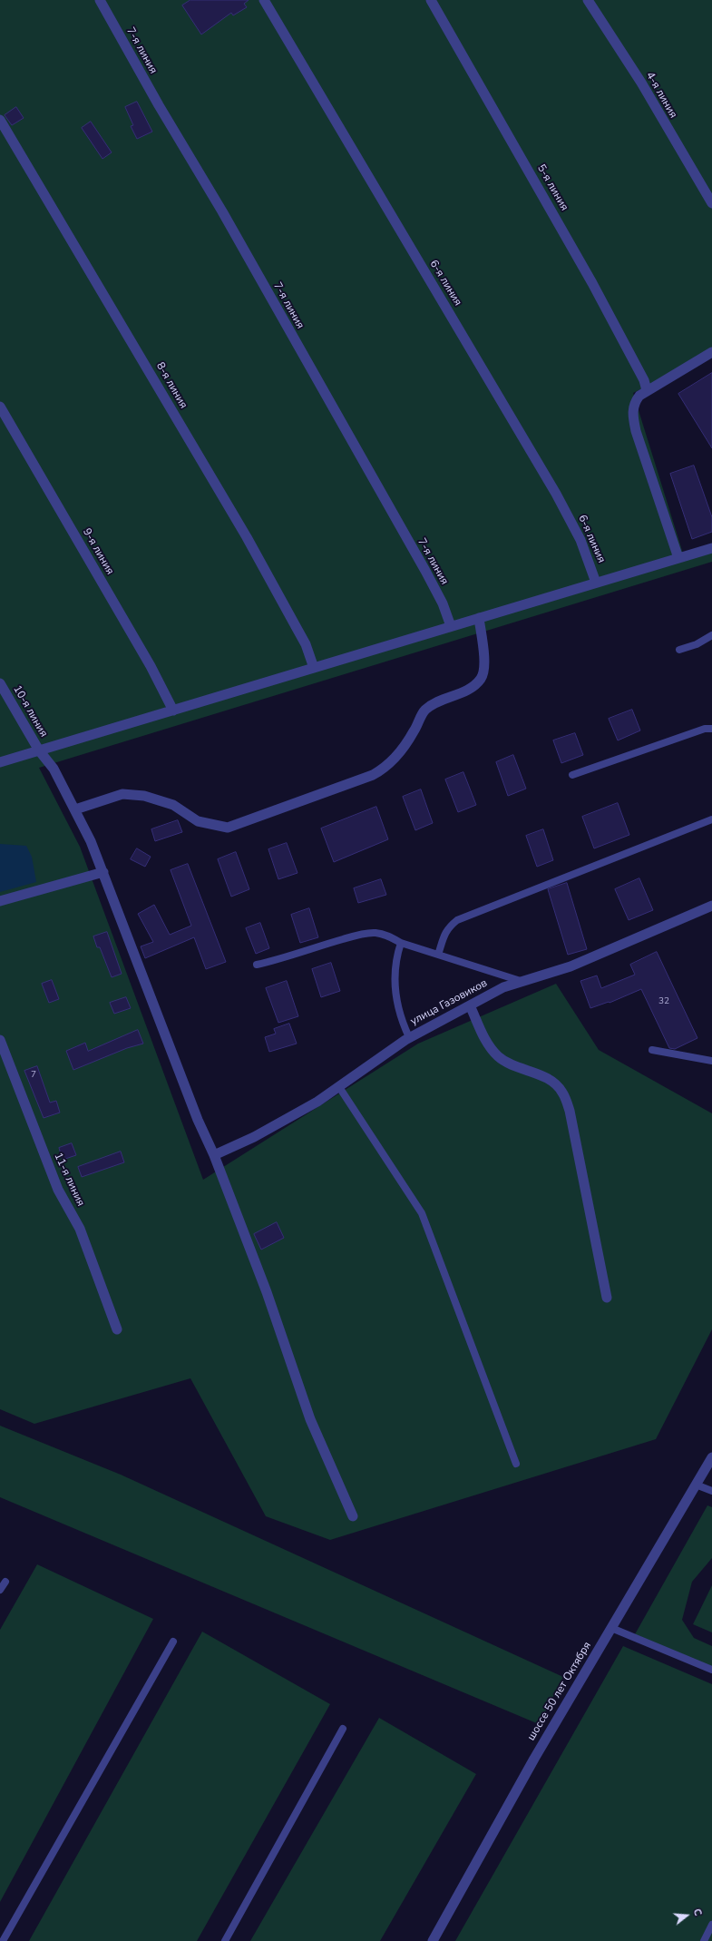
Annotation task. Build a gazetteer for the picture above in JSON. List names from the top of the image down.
{
  "streets": {
    "street": [
      "7-я линия",
      "4-я линия",
      "5-я линия",
      "6-я линия",
      "8-я линия",
      "9-я линия",
      "10-я линия",
      "улица Газовиков",
      "11-я линия",
      "шоссе 50 лет Октября"
    ]
  },
  "crossings": [
    ["10-я линия", "улица Газовиков"]
  ],
  "house_numbers": ["32", "7"],
  "north": "right"
}
